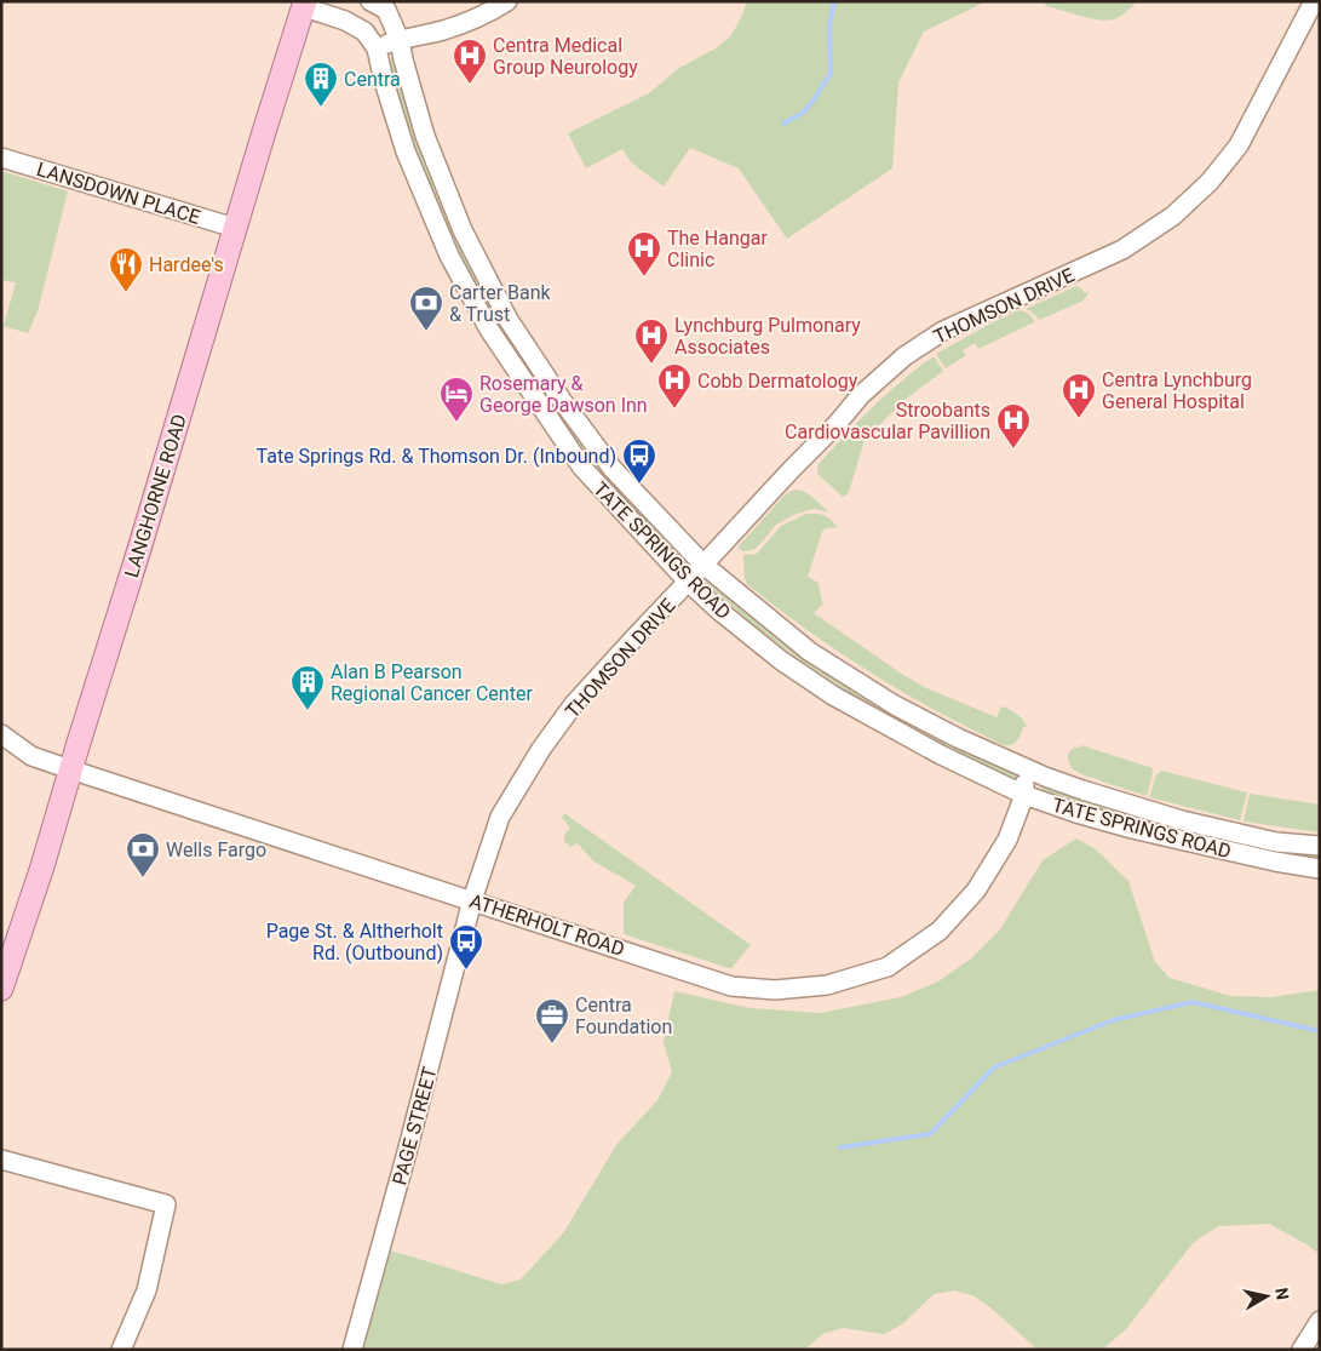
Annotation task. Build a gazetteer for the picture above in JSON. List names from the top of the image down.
{
  "streets": {
    "main road": ["LANGHORNE ROAD"],
    "street": [
      "LANSDOWN PLACE",
      "THOMSON DRIVE",
      "TATE SPRINGS ROAD",
      "ATHERHOLT ROAD",
      "PAGE STREET"
    ]
  },
  "crossings": [
    ["LANSDOWN PLACE", "LANGHORNE ROAD"],
    ["THOMSON DRIVE", "TATE SPRINGS ROAD"],
    ["THOMSON DRIVE", "ATHERHOLT ROAD"],
    ["THOMSON DRIVE", "PAGE STREET"],
    ["LANGHORNE ROAD", "TATE SPRINGS ROAD"],
    ["LANGHORNE ROAD", "ATHERHOLT ROAD"],
    ["TATE SPRINGS ROAD", "ATHERHOLT ROAD"],
    ["ATHERHOLT ROAD", "PAGE STREET"]
  ],
  "places": {
    "hospital": [
      "Centra Medical Group Neurology",
      "The Hangar Clinic",
      "Lynchburg Pulmonary Associates",
      "Cobb Dermatology",
      "Centra Lynchburg General Hospital",
      "Stroobants Cardiovascular Pavillion"
    ],
    "building": ["Centra", "Alan B Pearson Regional Cancer Center"],
    "restaurant": ["Hardee's"],
    "bank": ["Carter Bank & Trust", "Wells Fargo"],
    "hotel": ["Rosemary & George Dawson Inn"],
    "bus stop": ["Tate Springs Rd. & Thomson Dr. (Inbound)", "Page St. & Altherholt Rd. (Outbound)"],
    "office": ["Centra Foundation"]
  },
  "north": "right"
}
